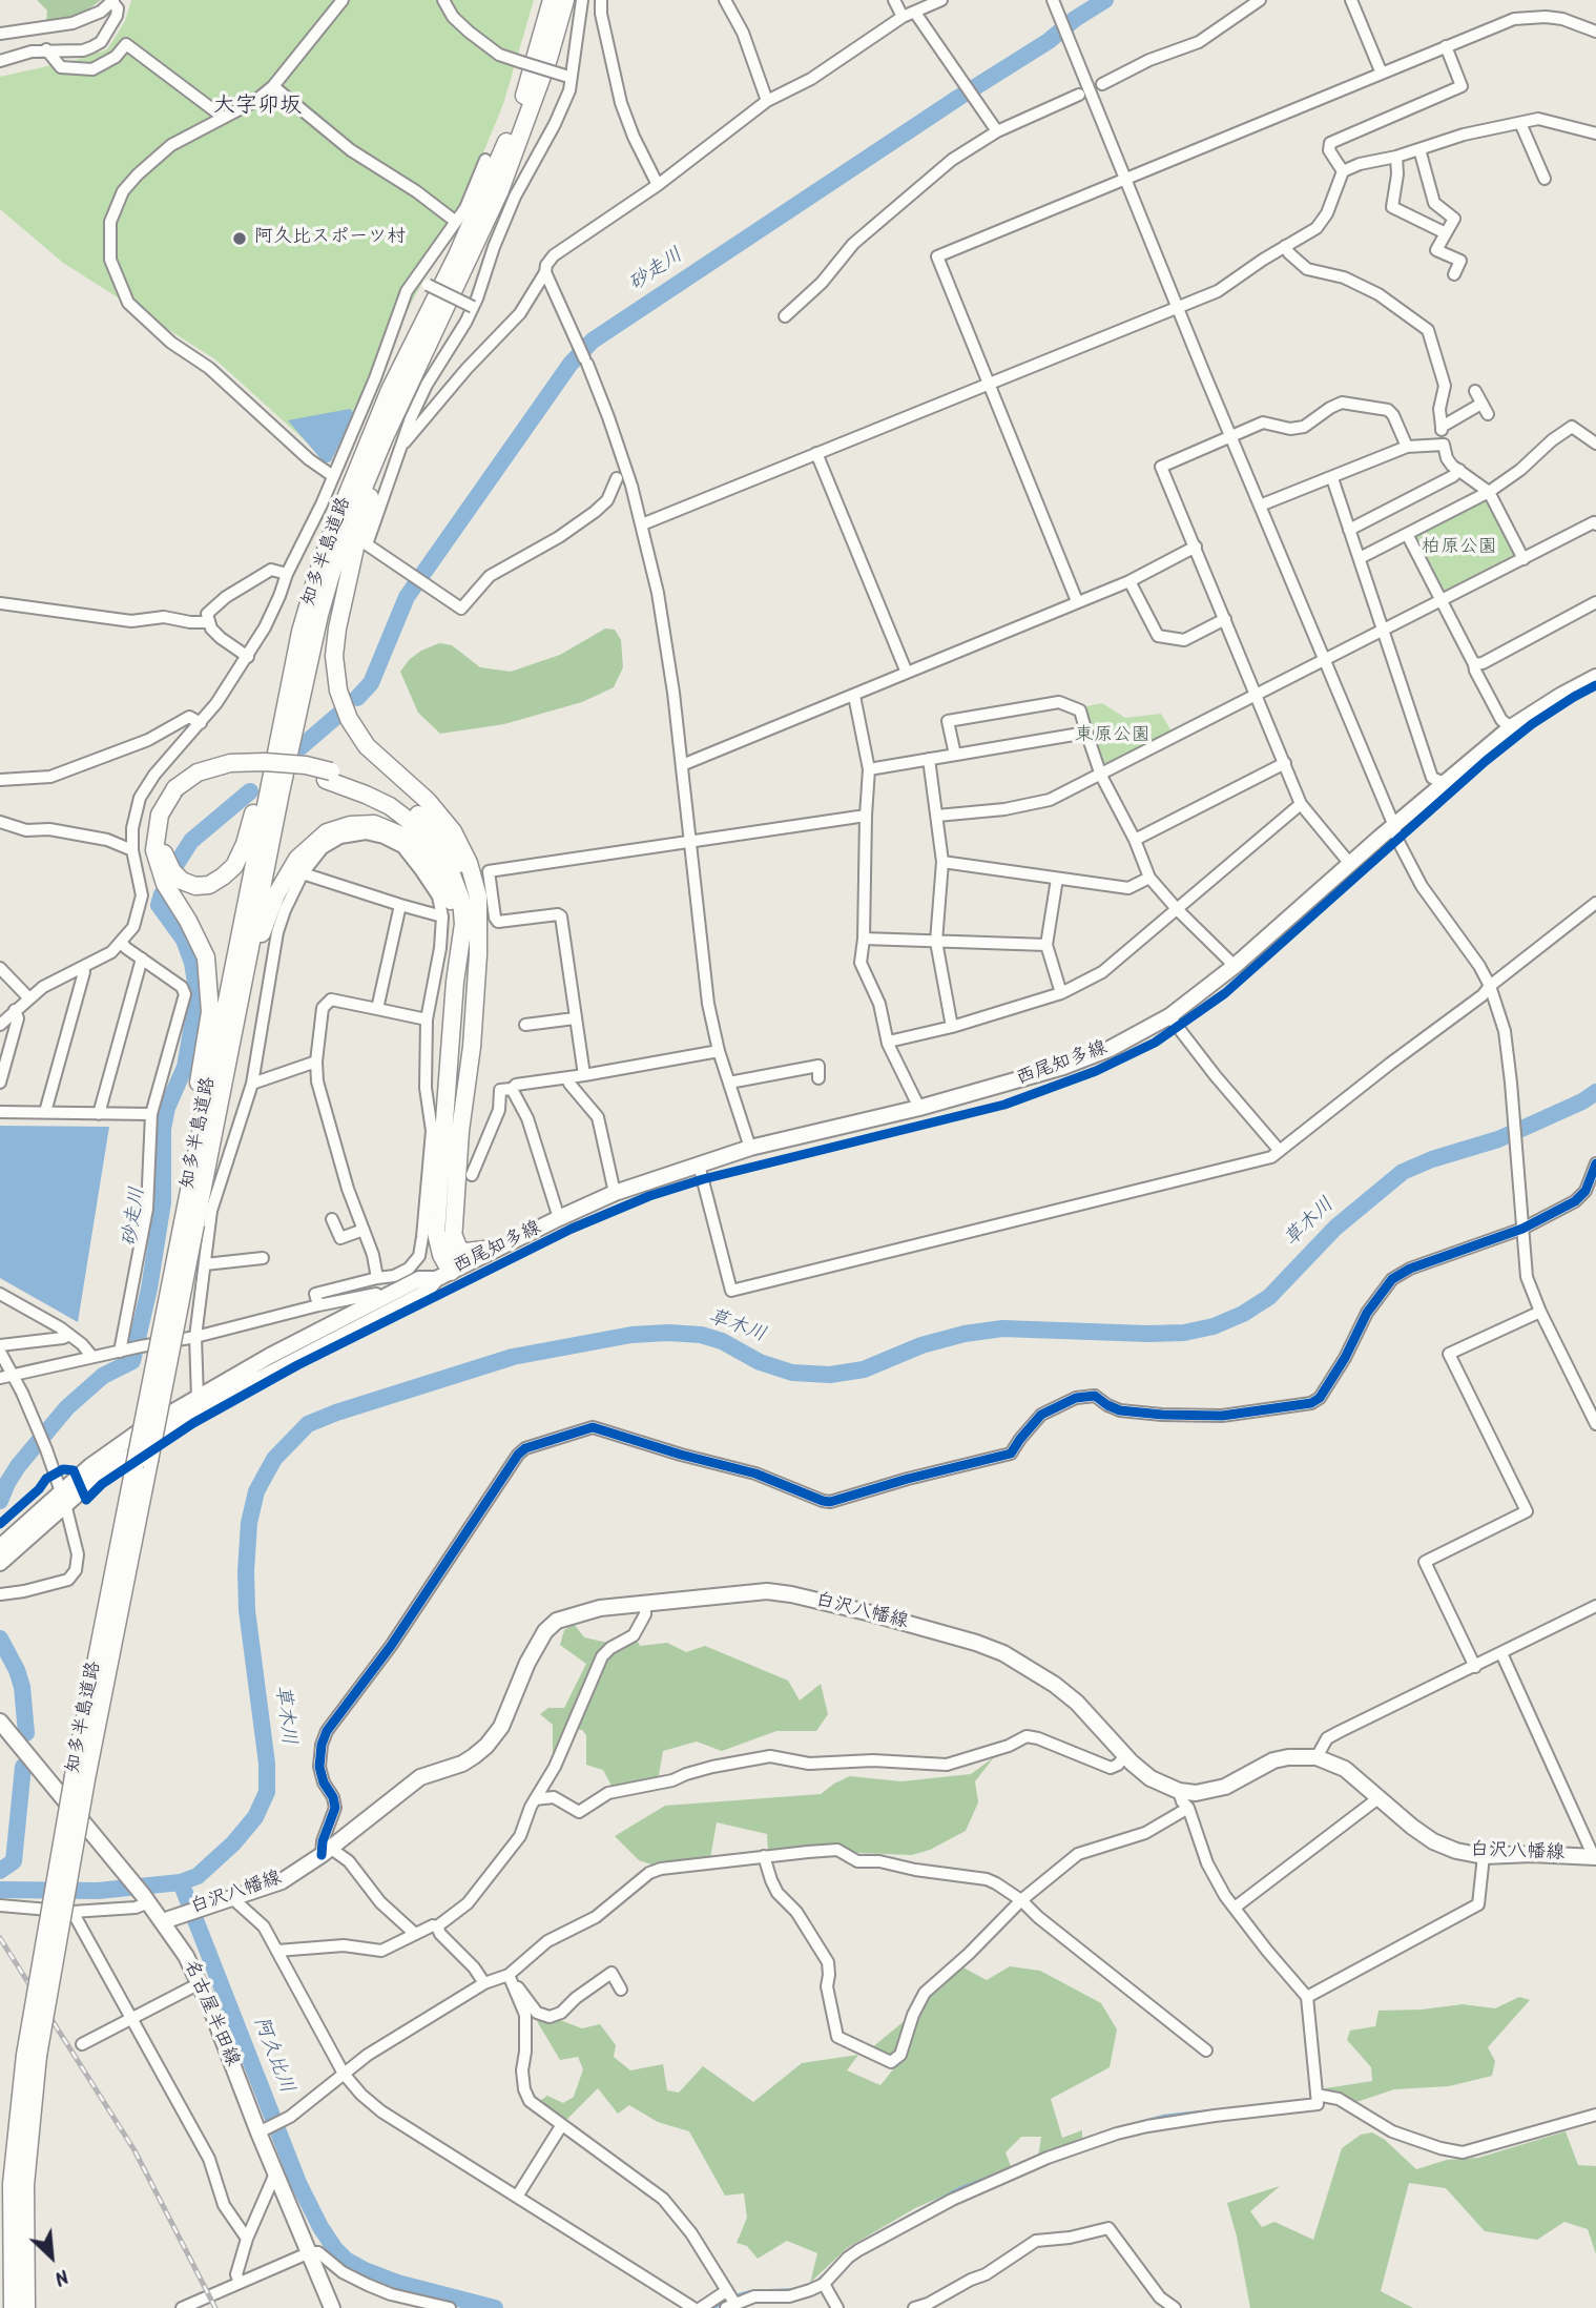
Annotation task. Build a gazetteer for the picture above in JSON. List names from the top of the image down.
{
  "streets": {
    "highway": ["知多半島道路"],
    "main road": ["西尾知多線", "白沢八幡線", "名古屋半田線"]
  },
  "crossings": [
    ["白沢八幡線", "名古屋半田線"]
  ],
  "districts": ["大字卯坂"],
  "water": ["砂走川", "草木川", "阿久比川"],
  "parks": ["柏原公園", "東原公園"],
  "places": ["阿久比スポーツ村"],
  "north": "bottom right"
}
